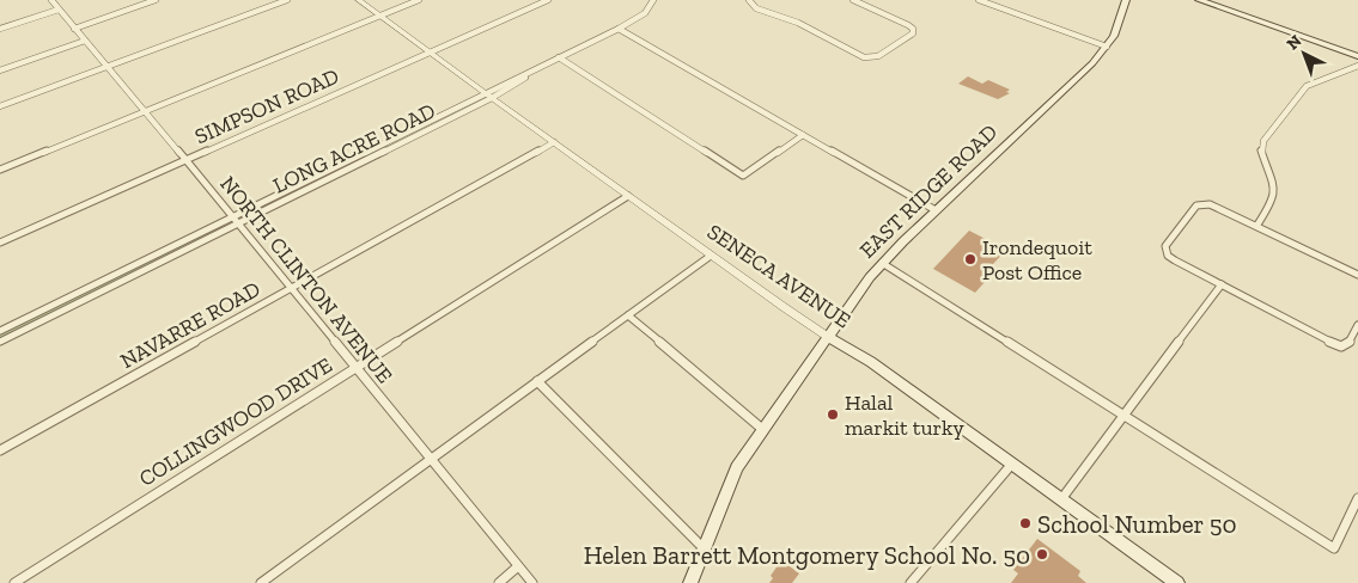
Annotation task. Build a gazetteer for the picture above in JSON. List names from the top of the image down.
{
  "streets": {
    "main road": ["EAST RIDGE ROAD", "SENECA AVENUE"],
    "street": [
      "SIMPSON ROAD",
      "LONG ACRE ROAD",
      "NORTH CLINTON AVENUE",
      "NAVARRE ROAD",
      "COLLINGWOOD DRIVE"
    ]
  },
  "crossings": [
    ["SIMPSON ROAD", "SENECA AVENUE"],
    ["SIMPSON ROAD", "NORTH CLINTON AVENUE"],
    ["LONG ACRE ROAD", "SENECA AVENUE"],
    ["LONG ACRE ROAD", "NORTH CLINTON AVENUE"],
    ["EAST RIDGE ROAD", "SENECA AVENUE"],
    ["SENECA AVENUE", "NAVARRE ROAD"],
    ["SENECA AVENUE", "COLLINGWOOD DRIVE"],
    ["NORTH CLINTON AVENUE", "NAVARRE ROAD"],
    ["NORTH CLINTON AVENUE", "COLLINGWOOD DRIVE"]
  ],
  "places": [
    "Irondequoit Post Office",
    "Halal markit turky",
    "School Number 50",
    "Helen Barrett Montgomery School No. 50"
  ],
  "north": "top left"
}
